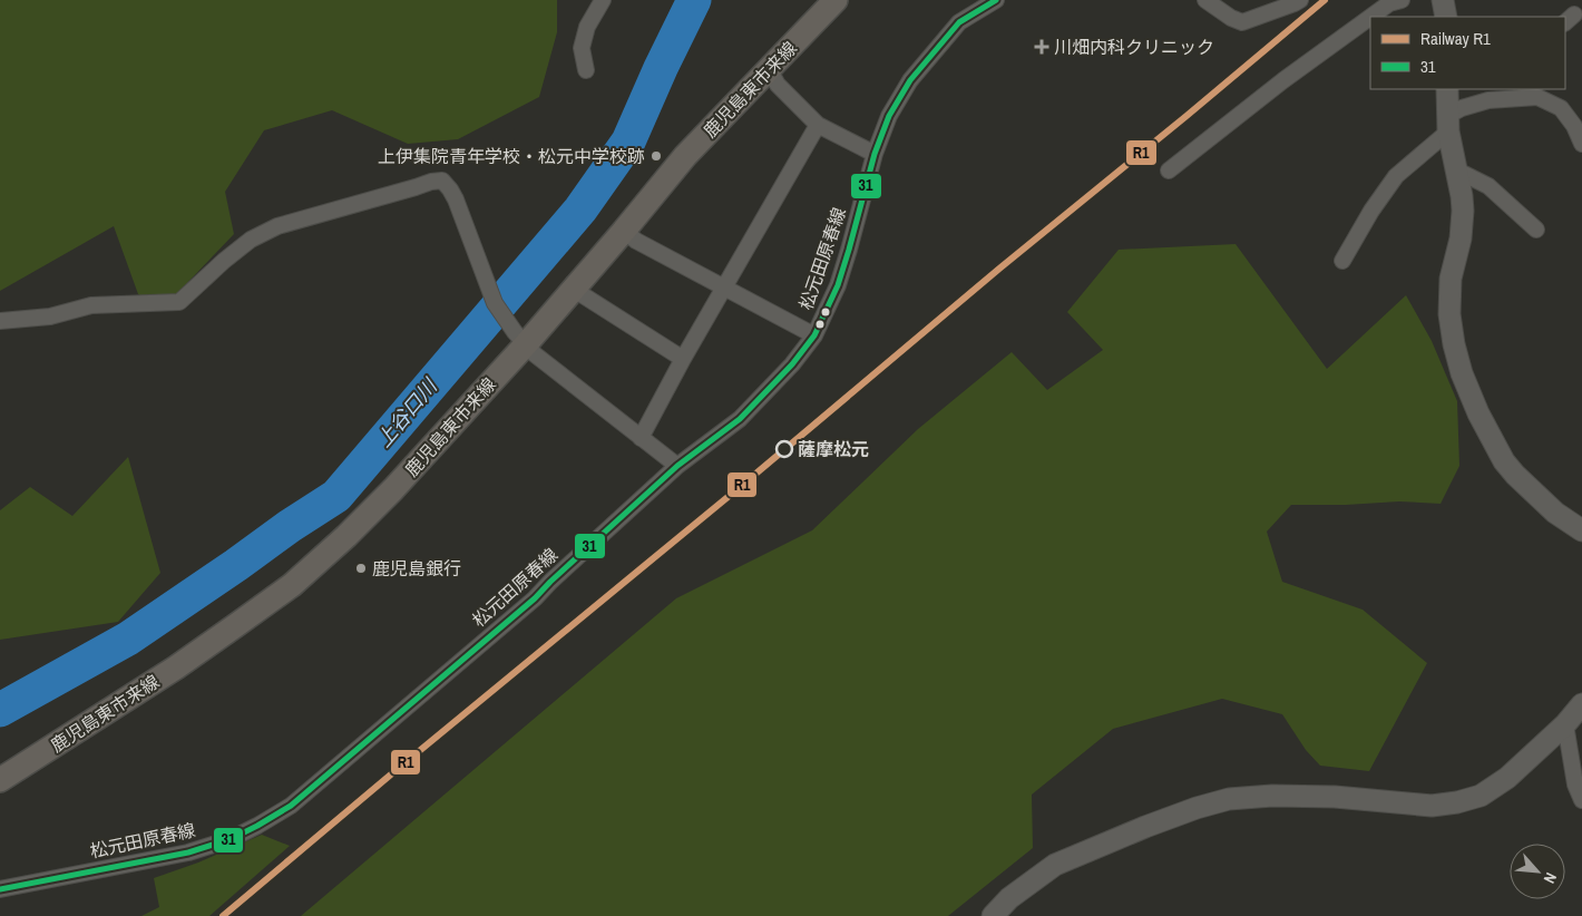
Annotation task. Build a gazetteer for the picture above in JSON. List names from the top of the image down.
{
  "streets": {
    "main road": ["鹿児島東市来線"],
    "street": ["松元田原春線"]
  },
  "water": ["上谷口川"],
  "places": {
    "health": ["川畑内科クリニック"],
    "other": ["上伊集院青年学校・松元中学校跡", "薩摩松元", "鹿児島銀行"]
  },
  "lines": ["rail line R1", "transit line 31"],
  "legend": ["Railway R1", "31"],
  "north": "bottom right"
}
